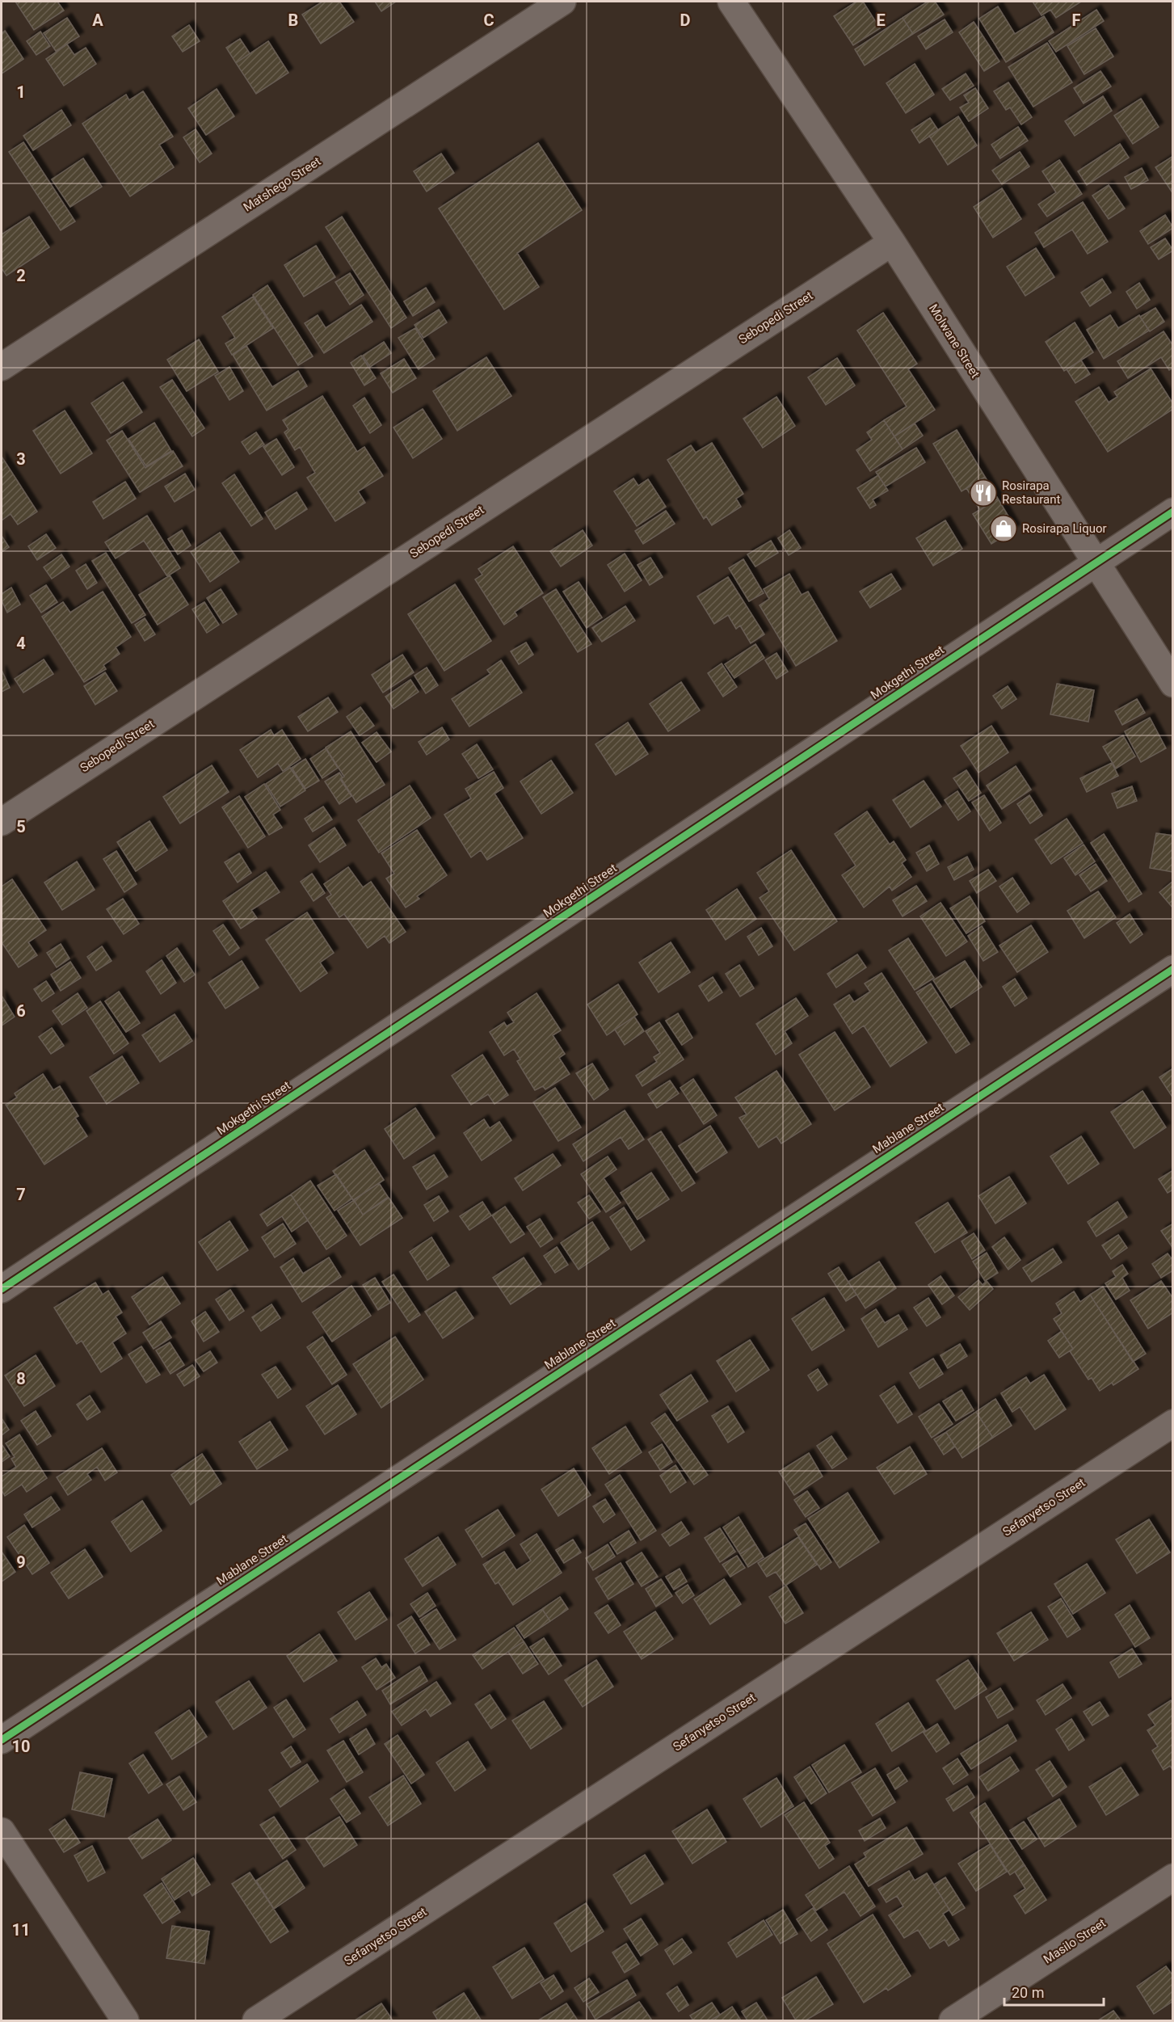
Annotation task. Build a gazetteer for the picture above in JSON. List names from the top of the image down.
{
  "streets": {
    "street": [
      "Matshego Street",
      "Sebopedi Street",
      "Molwane Street",
      "Mokgethi Street",
      "Mablane Street",
      "Sefanyetso Street",
      "Masilo Street"
    ]
  },
  "crossings": [
    ["Sebopedi Street", "Molwane Street"],
    ["Molwane Street", "Mokgethi Street"]
  ],
  "places": {
    "restaurant": ["Rosirapa Restaurant"],
    "shop": ["Rosirapa Liquor"]
  },
  "scale_bar": "20 m",
  "grid": {
    "columns": [
      "A",
      "B",
      "C",
      "D",
      "E",
      "F"
    ],
    "rows": [
      "1",
      "2",
      "3",
      "4",
      "5",
      "6",
      "7",
      "8",
      "9",
      "10",
      "11"
    ]
  }
}
